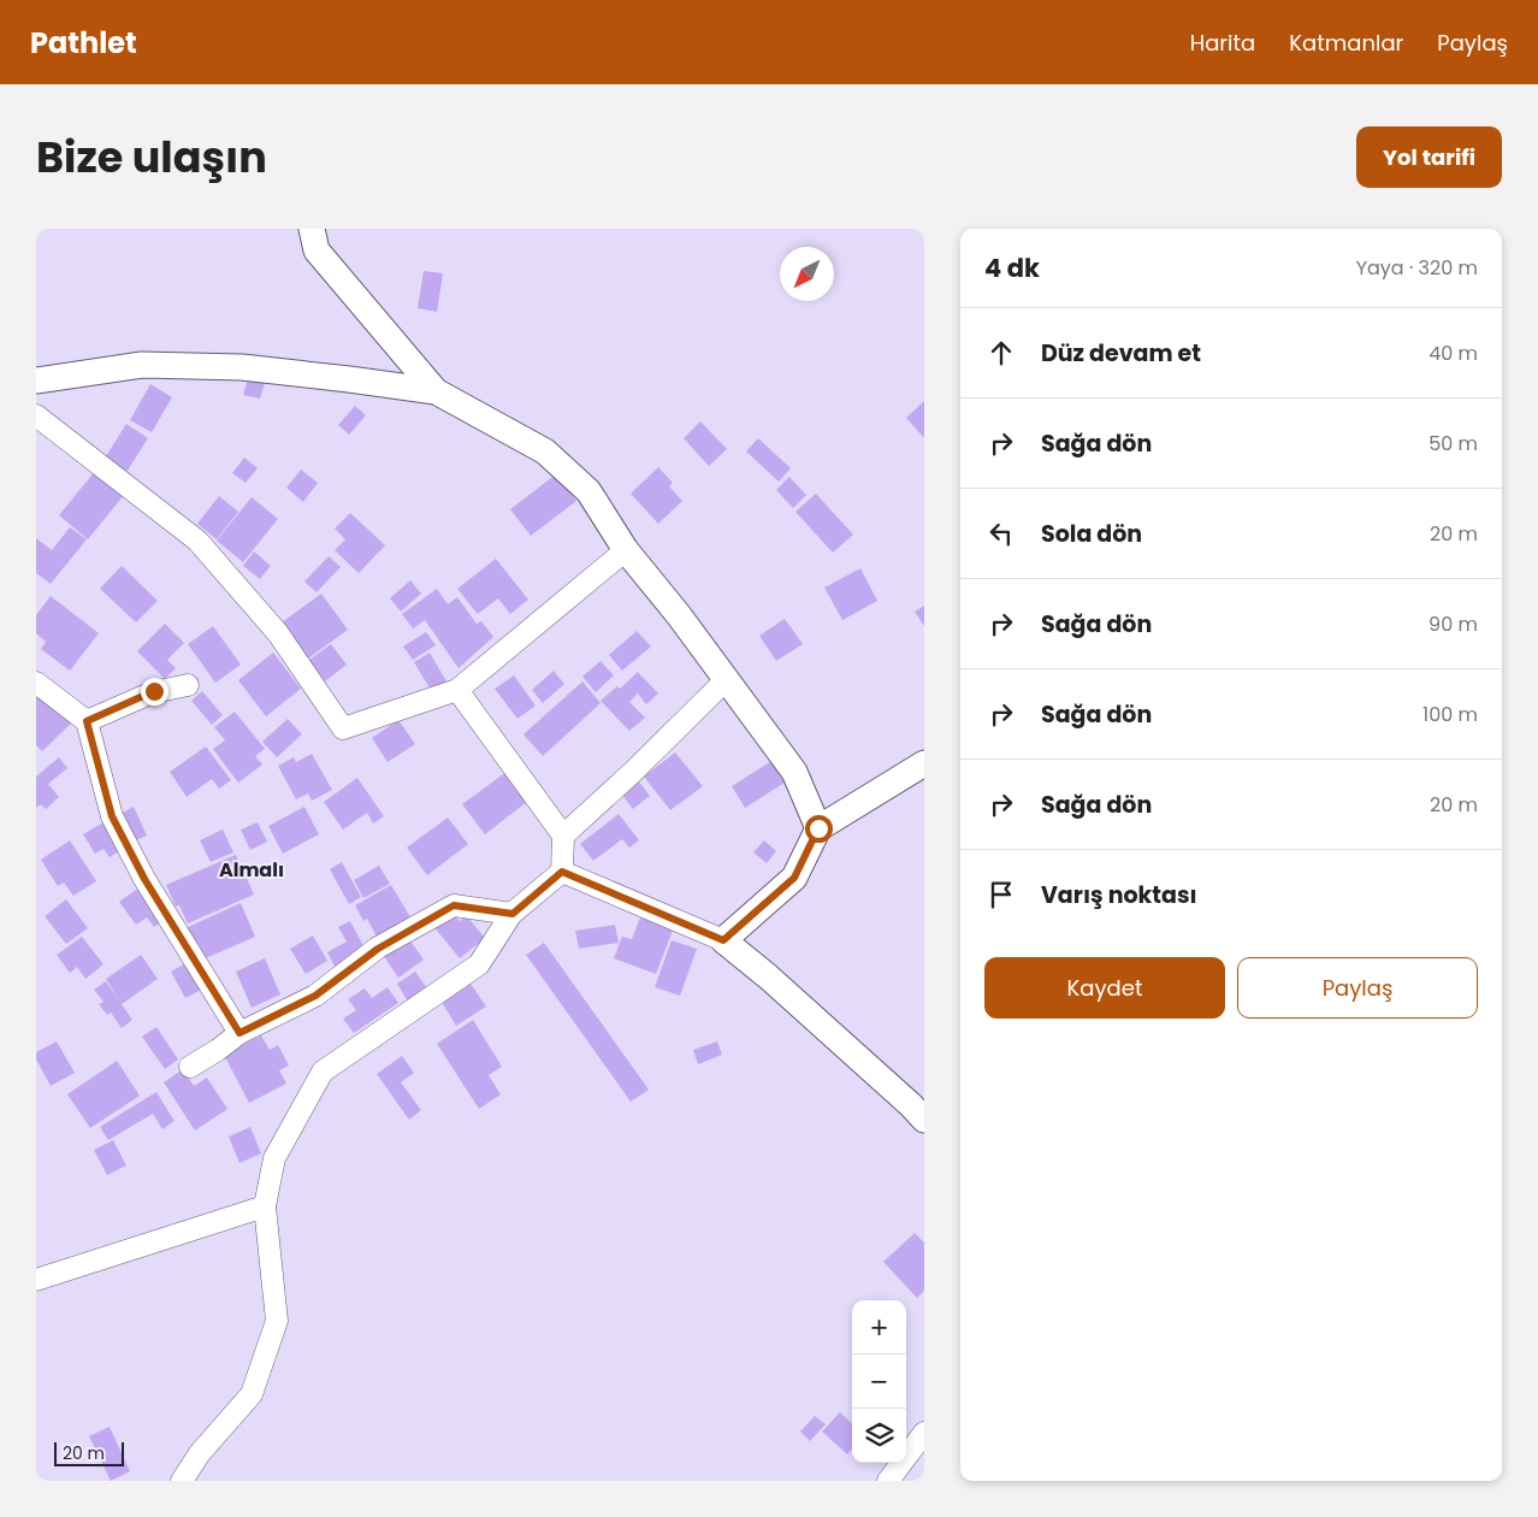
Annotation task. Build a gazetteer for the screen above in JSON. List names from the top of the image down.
{
  "districts": ["Almalı"],
  "scale_bar": "20 m",
  "north": "bottom left",
  "page": {
    "header": "Pathlet",
    "nav": ["Harita", "Katmanlar", "Paylaş"],
    "title": "Bize ulaşın",
    "buttons": [
      "Yol tarifi",
      ["Kaydet", "Paylaş"]
    ],
    "heading": ["4 dk", "Yaya · 320 m"],
    "list": [
      ["Düz devam et", "40 m"],
      ["Sağa dön", "50 m"],
      ["Sola dön", "20 m"],
      ["Sağa dön", "90 m"],
      ["Sağa dön", "100 m"],
      ["Sağa dön", "20 m"],
      "Varış noktası"
    ],
    "map_buttons": ["+", "−"],
    "scale": "20 m"
  }
}
